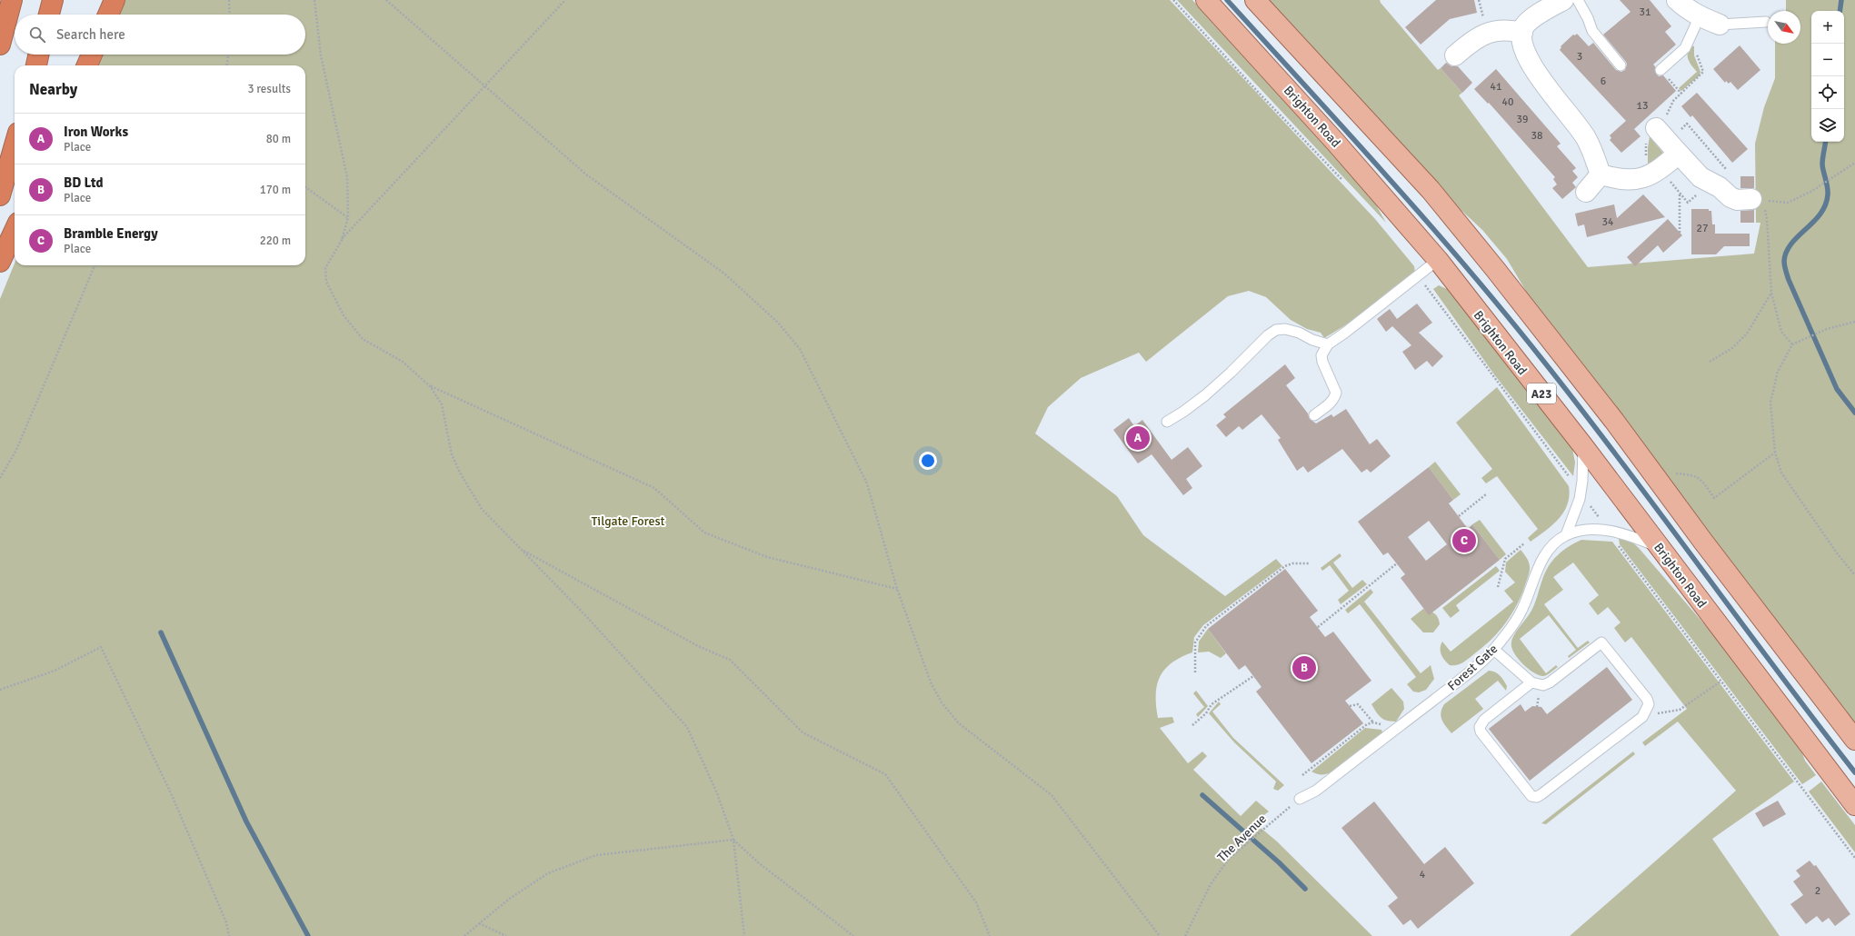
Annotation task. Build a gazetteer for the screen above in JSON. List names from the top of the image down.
{
  "streets": {
    "main road": ["Brighton Road", "A23"],
    "lane": ["Forest Gate"],
    "path": ["The Avenue"]
  },
  "crossings": [
    ["Brighton Road", "Forest Gate"],
    ["Forest Gate", "The Avenue"]
  ],
  "parks": ["Tilgate Forest"],
  "house_numbers": [
    "31",
    "3",
    "6",
    "41",
    "40",
    "13",
    "39",
    "38",
    "34",
    "27",
    "4",
    "2"
  ],
  "north": "bottom right",
  "page": {
    "map_buttons": ["+", "−"],
    "search": "Search here",
    "heading": ["Nearby", "3 results"],
    "list": [
      {
        "mark": "A",
        "name": "Iron Works",
        "note": "Place",
        "value": "80 m"
      },
      {
        "mark": "B",
        "name": "BD Ltd",
        "note": "Place",
        "value": "170 m"
      },
      {
        "mark": "C",
        "name": "Bramble Energy",
        "note": "Place",
        "value": "220 m"
      }
    ],
    "pins": ["A", "C", "B"]
  }
}
